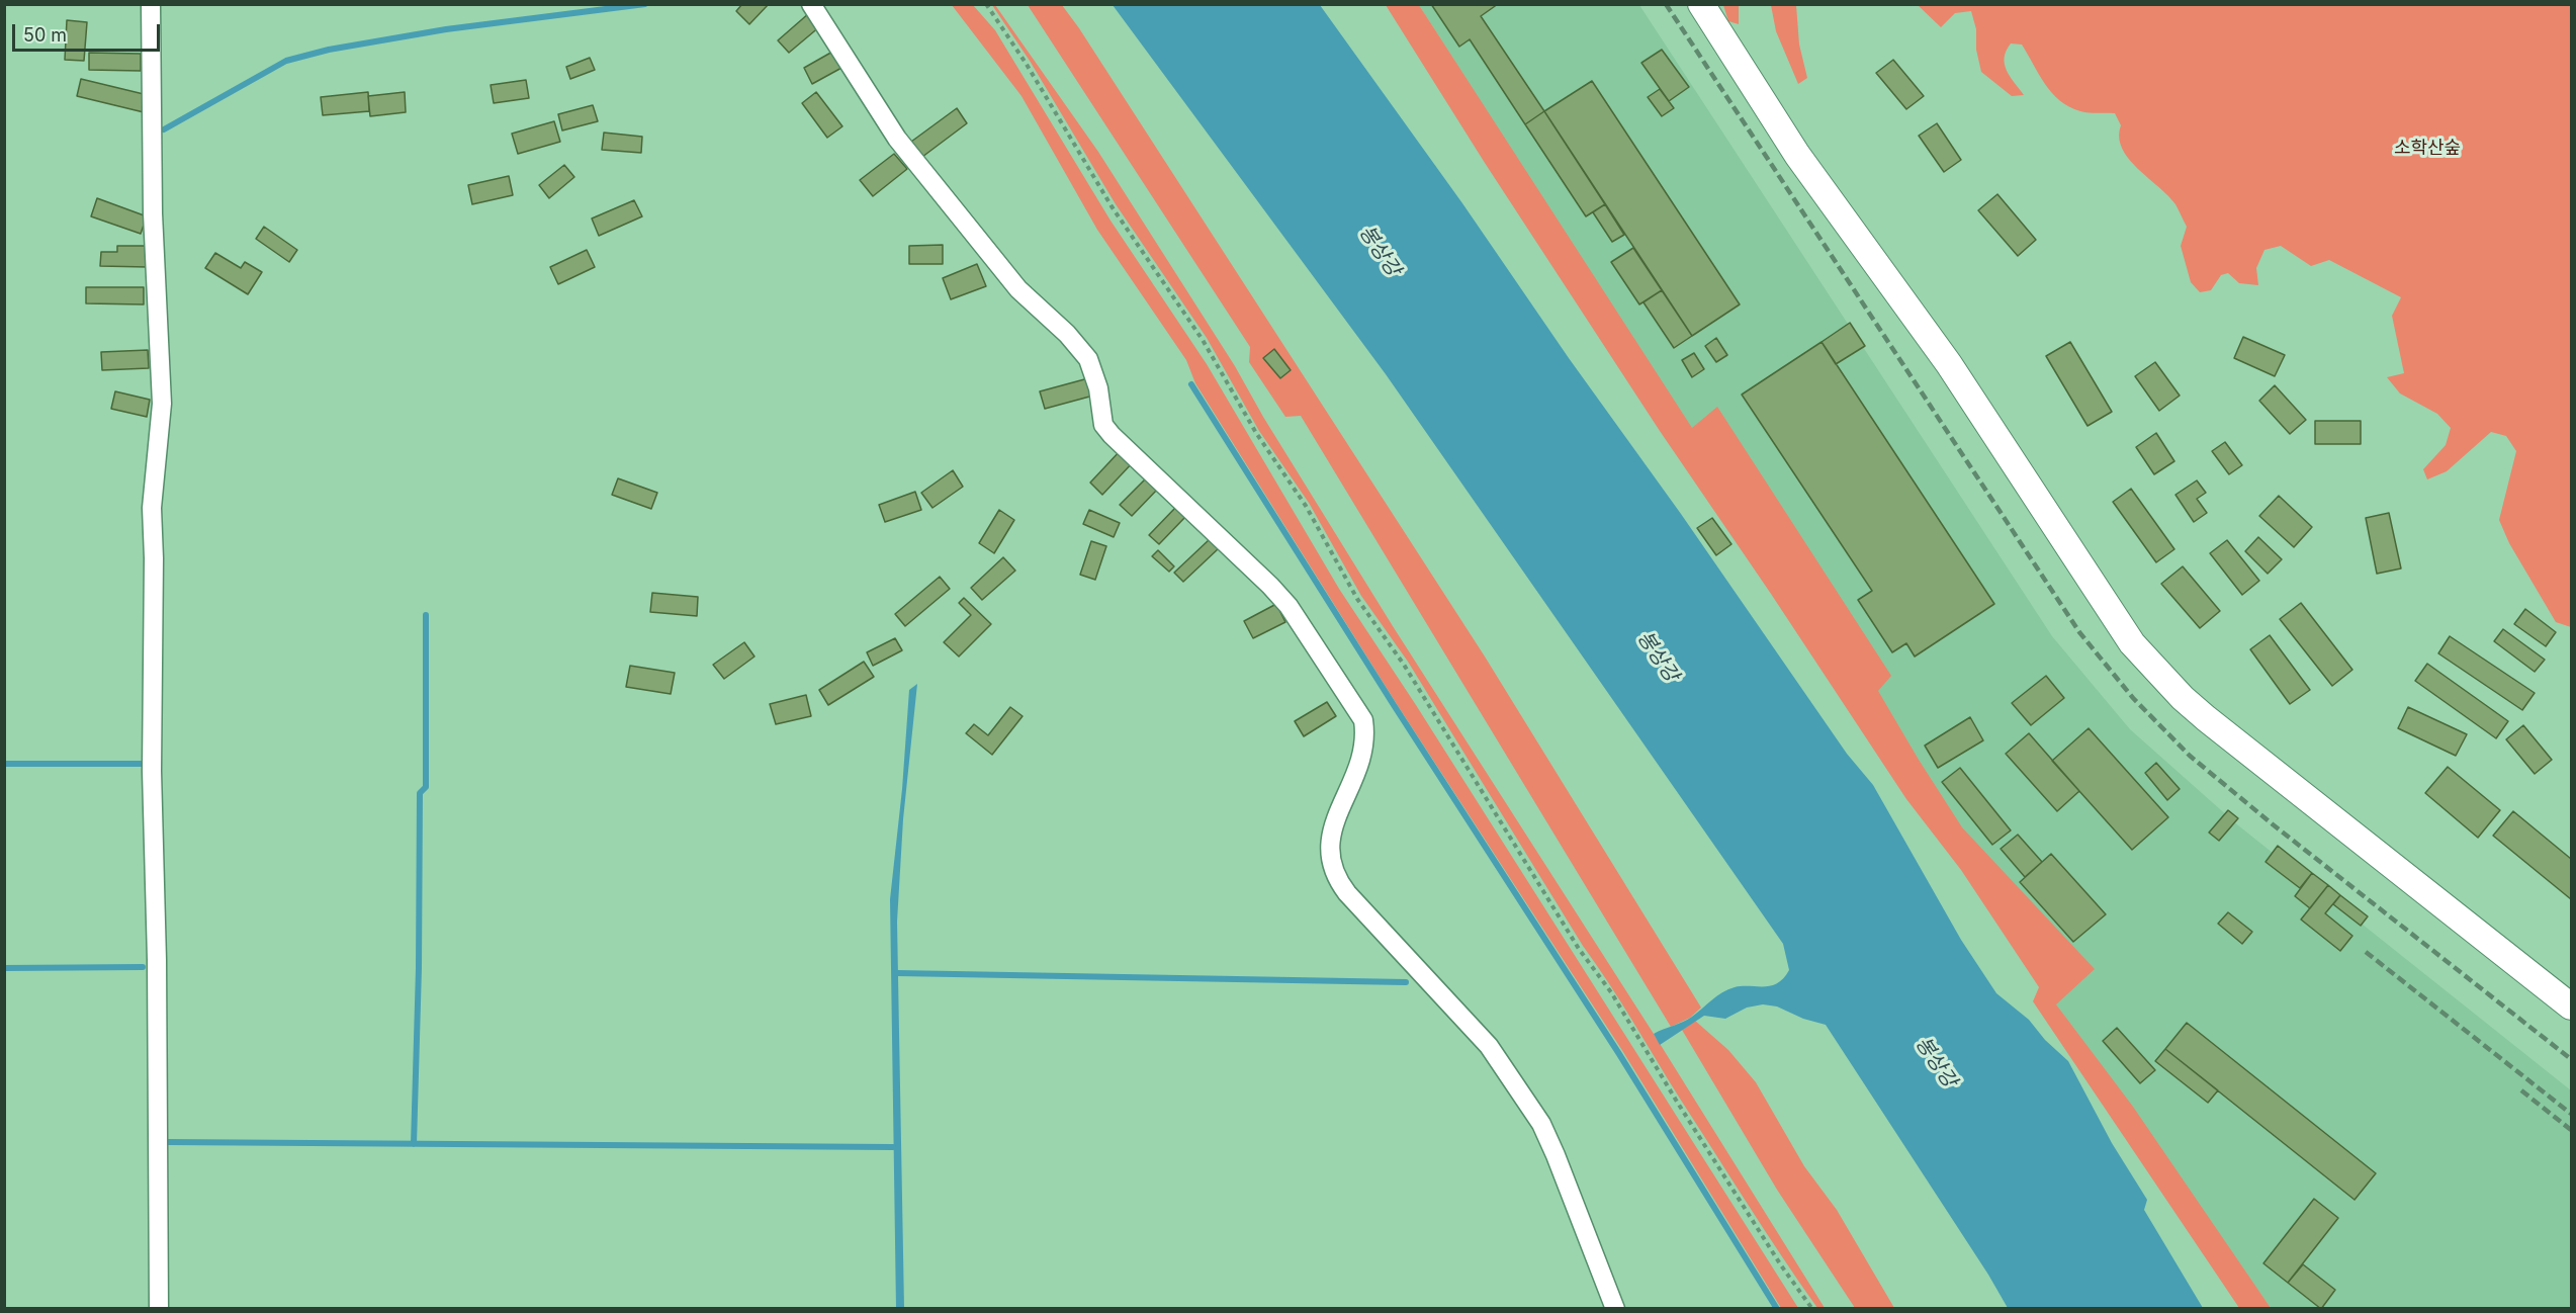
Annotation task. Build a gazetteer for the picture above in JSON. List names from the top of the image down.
{
  "water": ["봉상강"],
  "parks": ["소학산숲"],
  "scale_bar": "50 m"
}
